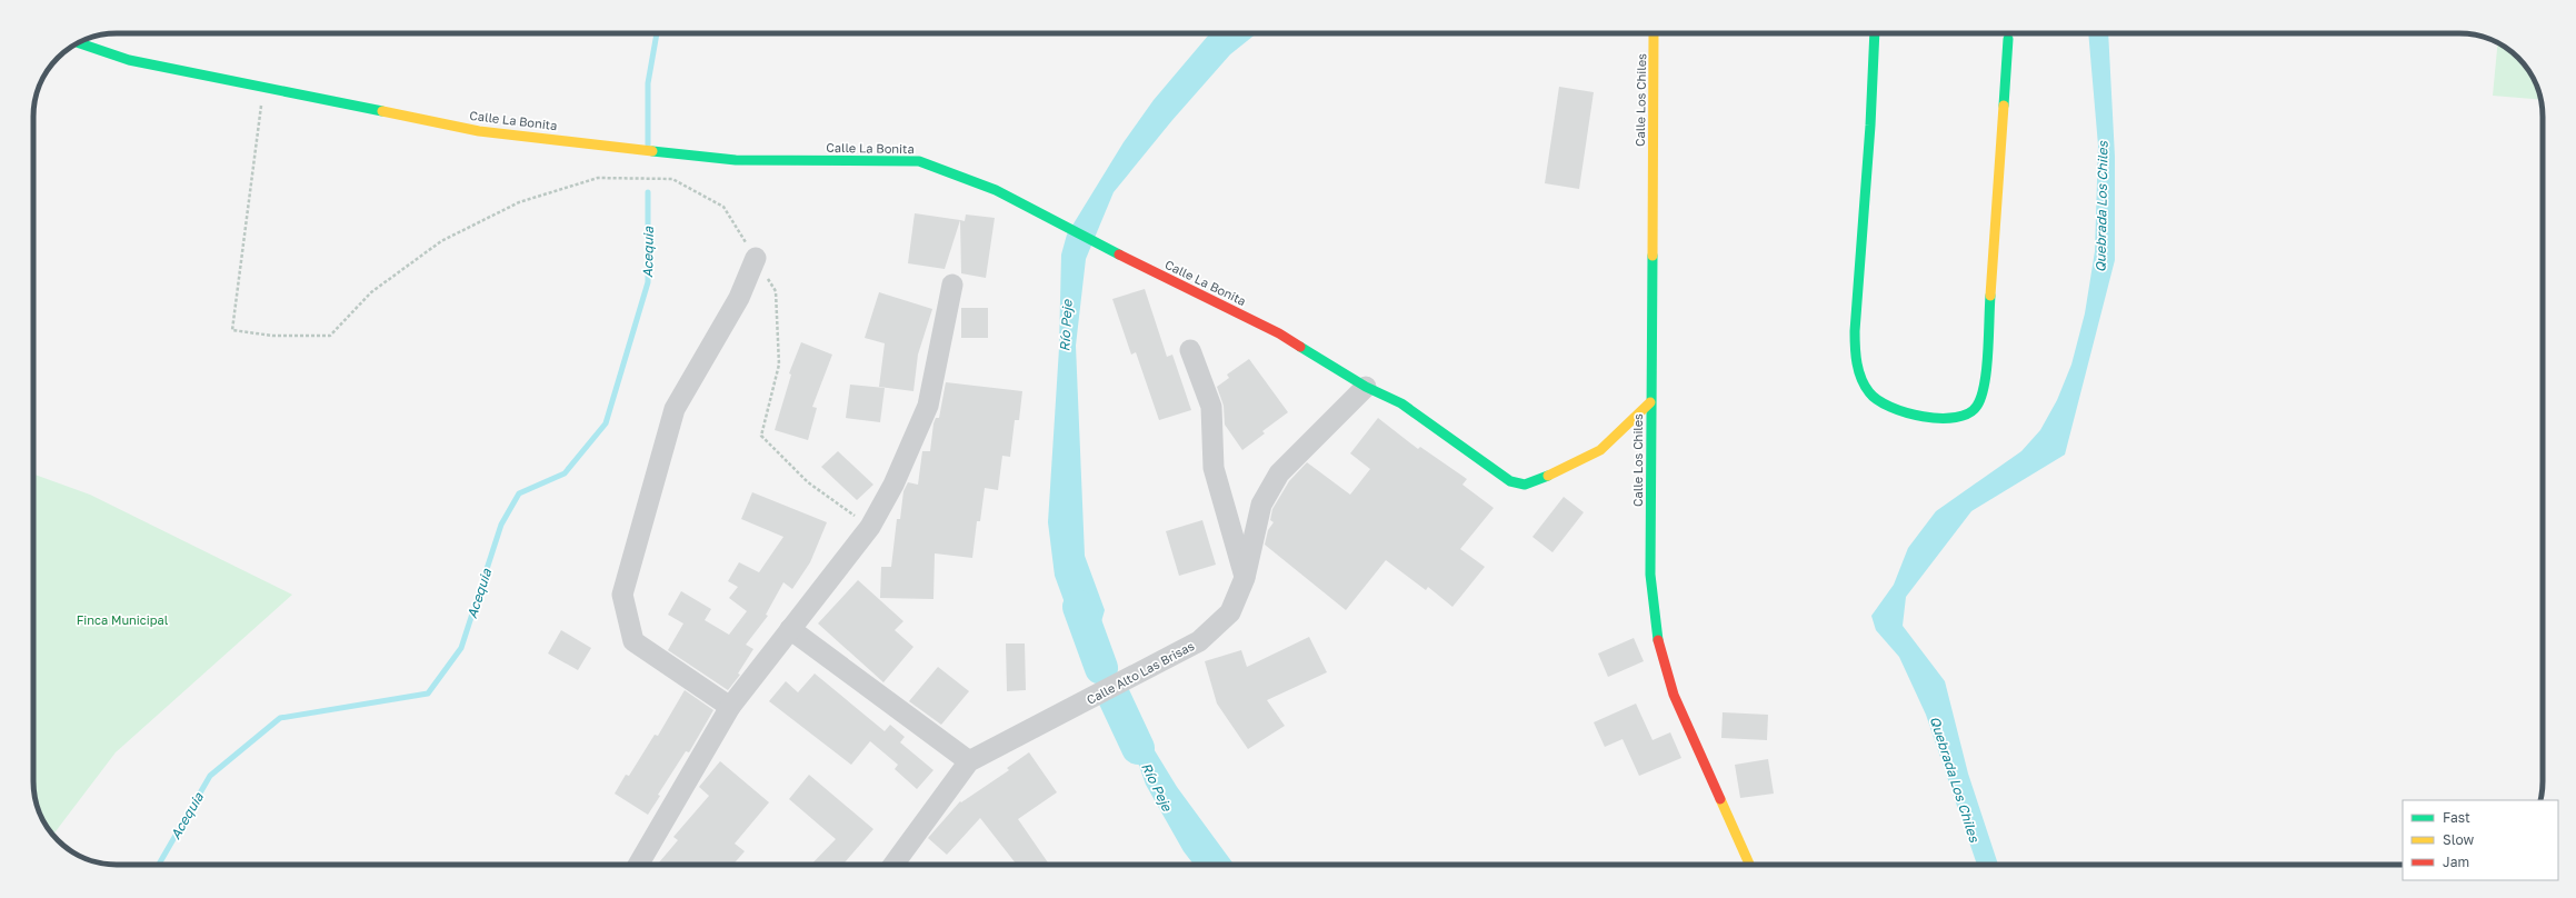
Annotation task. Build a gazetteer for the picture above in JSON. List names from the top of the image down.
{
  "streets": {
    "street": ["Calle Los Chiles", "Calle La Bonita", "Calle Alto Las Brisas"]
  },
  "crossings": [
    ["Calle Los Chiles", "Calle La Bonita"],
    ["Calle La Bonita", "Calle Alto Las Brisas"]
  ],
  "water": ["Quebrada Los Chiles", "Acequia", "Río Peje"],
  "parks": ["Finca Municipal"],
  "legend": ["Fast", "Slow", "Jam"]
}
